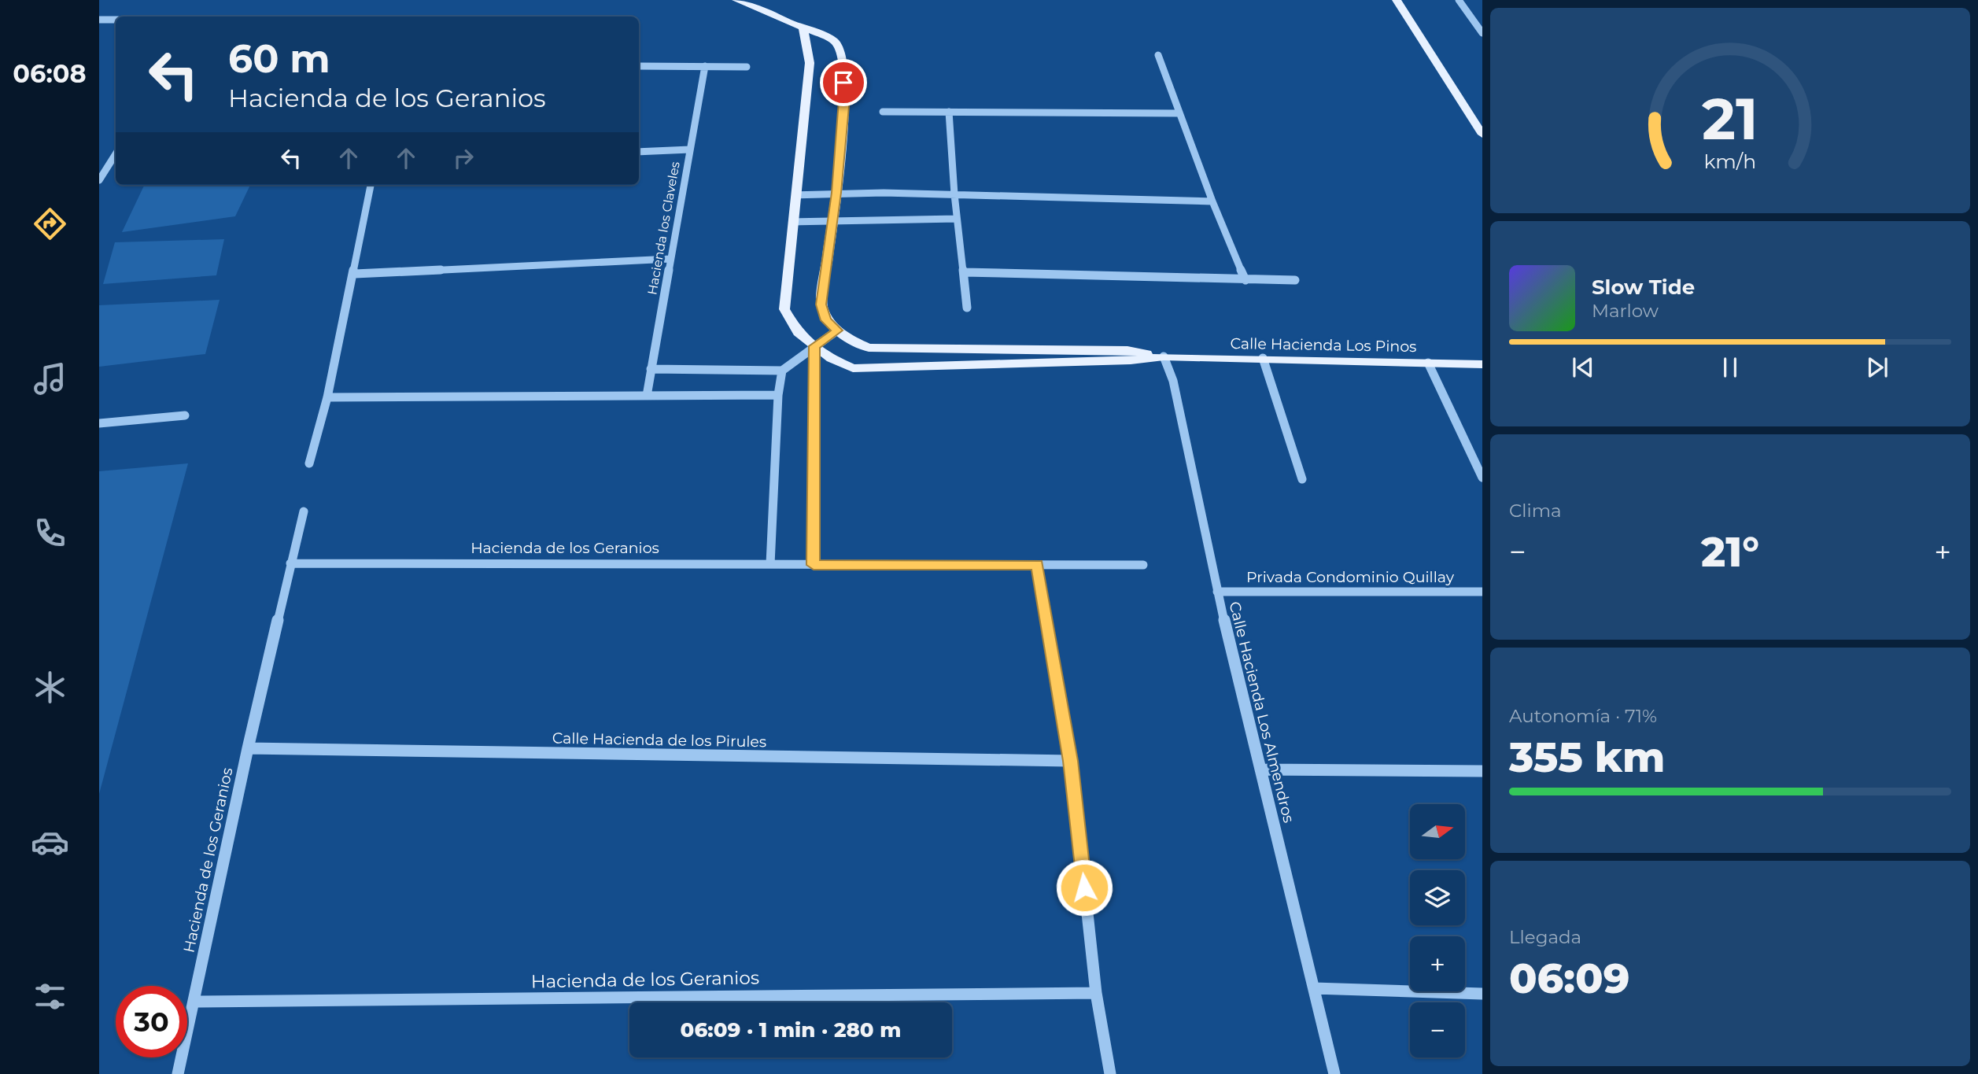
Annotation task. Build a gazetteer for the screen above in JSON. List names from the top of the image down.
{
  "streets": {
    "main road": ["Calle Hacienda Los Pinos"],
    "street": [
      "Hacienda los Claveles",
      "Hacienda de los Geranios",
      "Privada Condominio Quillay",
      "Calle Hacienda Los Almendros",
      "Calle Hacienda de los Pirules"
    ]
  },
  "crossings": [
    ["Calle Hacienda Los Pinos", "Calle Hacienda Los Almendros"],
    ["Hacienda de los Geranios", "Calle Hacienda de los Pirules"],
    ["Privada Condominio Quillay", "Calle Hacienda Los Almendros"]
  ],
  "north": "right",
  "page": {
    "tabs": "06:08",
    "turn": ["60 m", "Hacienda de los Geranios"],
    "song": ["Slow Tide", "Marlow"],
    "tile": [
      "Clima",
      ["Autonomía · 71%", "355 km"],
      ["Llegada", "06:09"]
    ],
    "heat": ["−", "21°", "+"],
    "map_buttons": ["+", "−"],
    "limit": "30",
    "trip": "06:09 · 1 min · 280 m",
    "gauge": ["21", "km/h"]
  }
}
